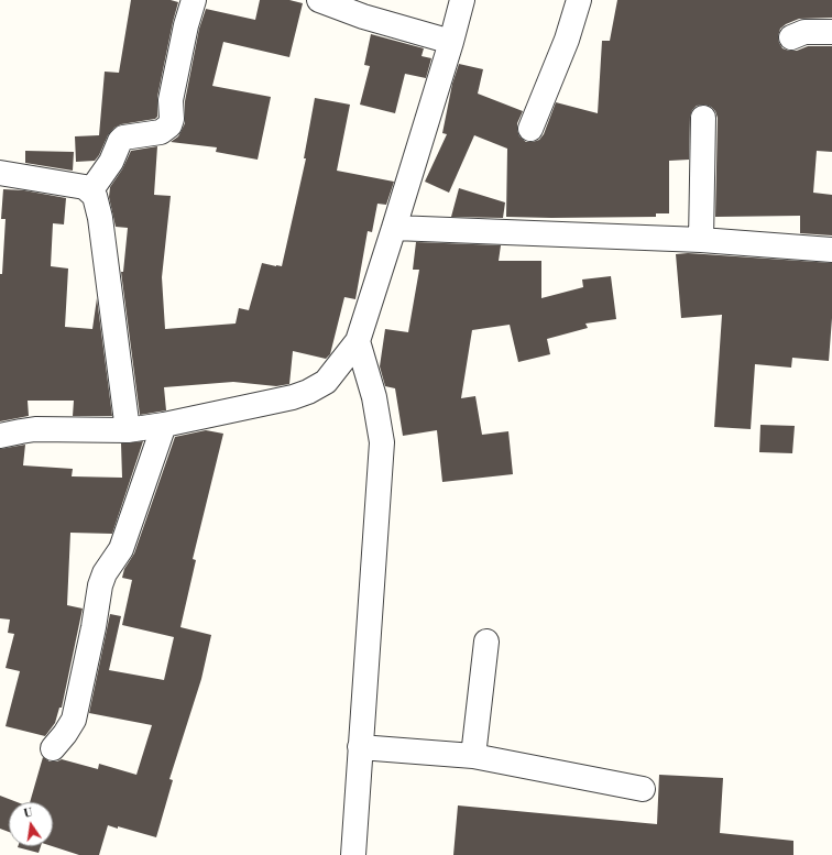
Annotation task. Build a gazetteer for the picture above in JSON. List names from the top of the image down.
{
  "north": "top"
}
